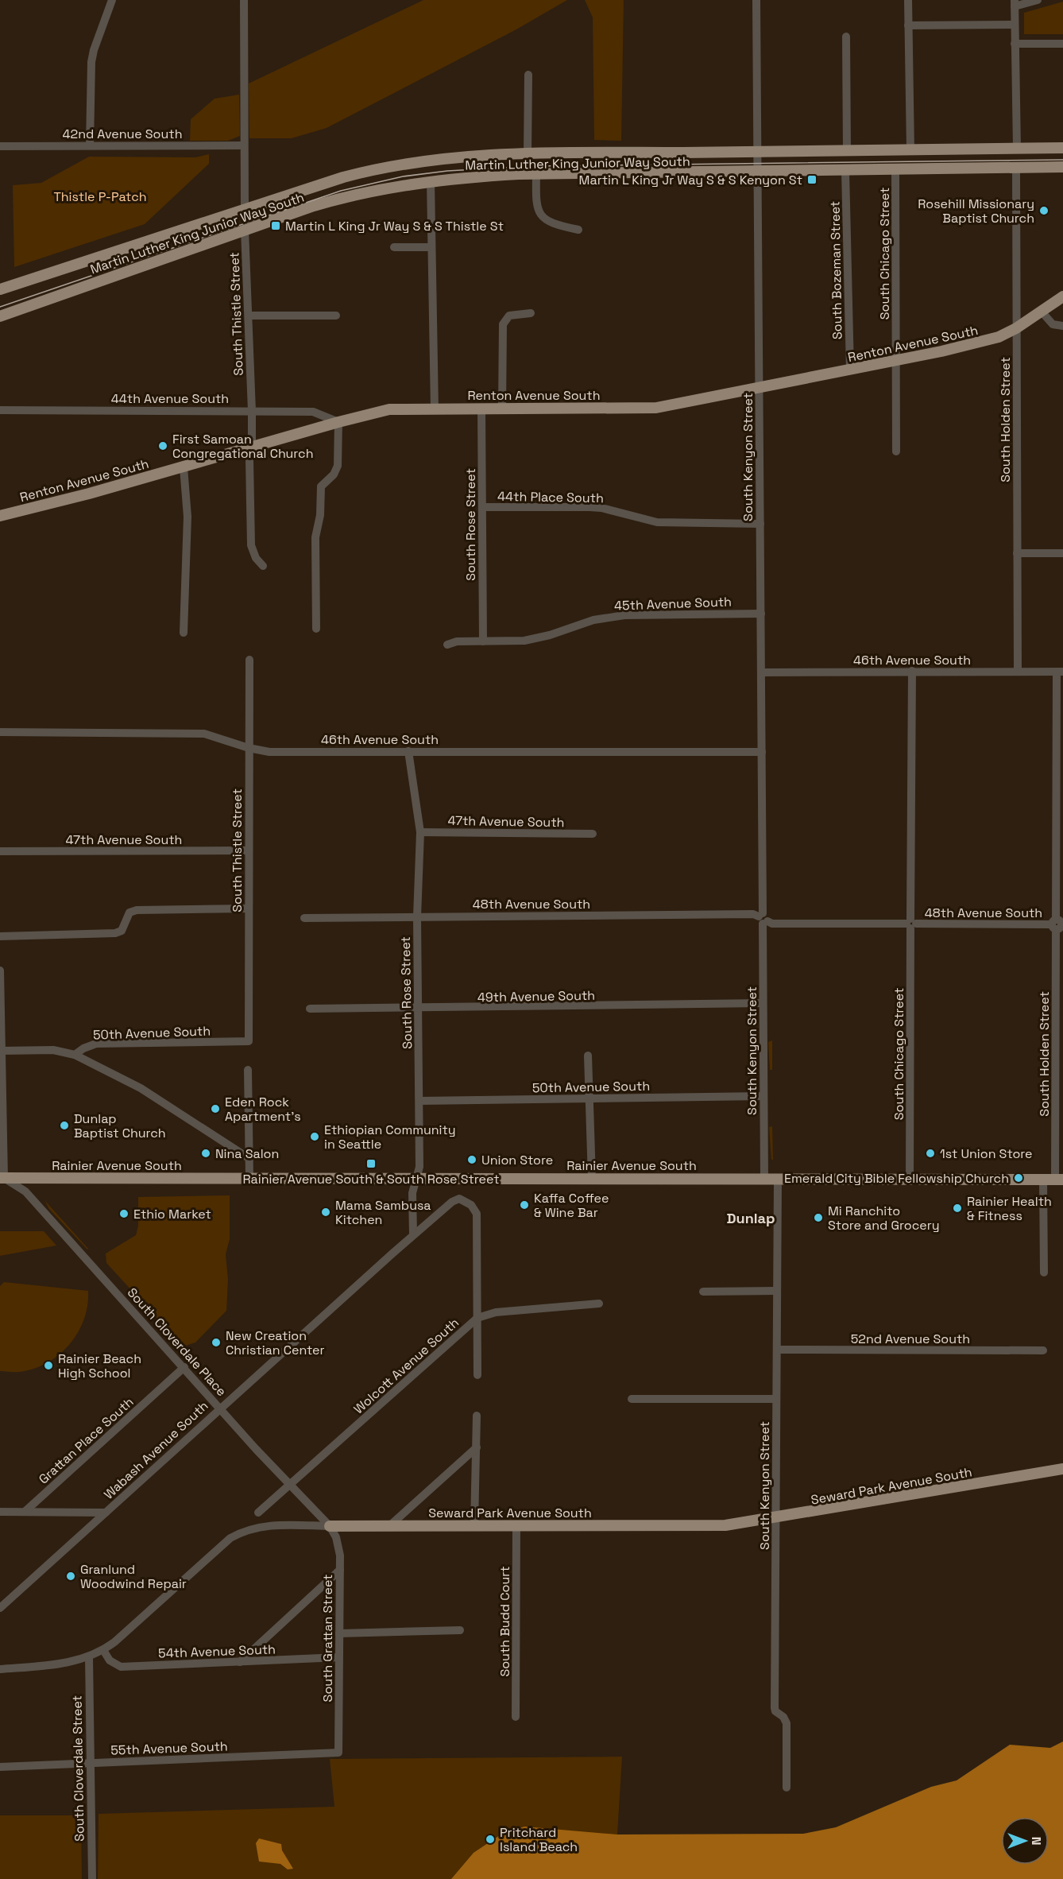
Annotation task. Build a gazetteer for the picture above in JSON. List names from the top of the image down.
{
  "streets": {
    "main road": [
      "Martin Luther King Junior Way South",
      "Renton Avenue South",
      "Rainier Avenue South",
      "Seward Park Avenue South"
    ],
    "street": [
      "42nd Avenue South",
      "South Chicago Street",
      "South Bozeman Street",
      "South Thistle Street",
      "44th Avenue South",
      "South Holden Street",
      "South Kenyon Street",
      "44th Place South",
      "South Rose Street",
      "45th Avenue South",
      "46th Avenue South",
      "47th Avenue South",
      "48th Avenue South",
      "49th Avenue South",
      "50th Avenue South",
      "52nd Avenue South",
      "South Cloverdale Place",
      "Wolcott Avenue South",
      "Grattan Place South",
      "Wabash Avenue South",
      "South Budd Court",
      "South Grattan Street",
      "54th Avenue South",
      "55th Avenue South",
      "South Cloverdale Street"
    ]
  },
  "crossings": [
    ["Martin Luther King Junior Way South", "South Chicago Street"],
    ["Martin Luther King Junior Way South", "South Bozeman Street"],
    ["Martin Luther King Junior Way South", "South Thistle Street"],
    ["Martin Luther King Junior Way South", "South Holden Street"],
    ["Martin Luther King Junior Way South", "South Kenyon Street"],
    ["South Chicago Street", "Renton Avenue South"],
    ["South Chicago Street", "46th Avenue South"],
    ["South Chicago Street", "48th Avenue South"],
    ["South Chicago Street", "Rainier Avenue South"],
    ["South Bozeman Street", "Renton Avenue South"],
    ["South Thistle Street", "Renton Avenue South"],
    ["South Thistle Street", "44th Avenue South"],
    ["South Thistle Street", "46th Avenue South"],
    ["South Thistle Street", "47th Avenue South"],
    ["South Thistle Street", "50th Avenue South"],
    ["Renton Avenue South", "44th Avenue South"],
    ["Renton Avenue South", "South Holden Street"],
    ["Renton Avenue South", "South Kenyon Street"],
    ["Renton Avenue South", "South Rose Street"],
    ["South Holden Street", "46th Avenue South"],
    ["South Holden Street", "48th Avenue South"],
    ["South Holden Street", "Rainier Avenue South"],
    ["South Kenyon Street", "44th Place South"],
    ["South Kenyon Street", "45th Avenue South"],
    ["South Kenyon Street", "46th Avenue South"],
    ["South Kenyon Street", "48th Avenue South"],
    ["South Kenyon Street", "49th Avenue South"],
    ["South Kenyon Street", "50th Avenue South"],
    ["South Kenyon Street", "Rainier Avenue South"],
    ["South Kenyon Street", "52nd Avenue South"],
    ["South Kenyon Street", "Seward Park Avenue South"],
    ["44th Place South", "South Rose Street"],
    ["South Rose Street", "45th Avenue South"],
    ["South Rose Street", "46th Avenue South"],
    ["South Rose Street", "47th Avenue South"],
    ["South Rose Street", "48th Avenue South"],
    ["South Rose Street", "49th Avenue South"],
    ["South Rose Street", "50th Avenue South"],
    ["South Rose Street", "Rainier Avenue South"],
    ["South Rose Street", "Wabash Avenue South"],
    ["Rainier Avenue South", "South Cloverdale Place"],
    ["South Cloverdale Place", "Wolcott Avenue South"],
    ["South Cloverdale Place", "Grattan Place South"],
    ["South Cloverdale Place", "Wabash Avenue South"],
    ["South Cloverdale Place", "Seward Park Avenue South"],
    ["South Cloverdale Place", "South Grattan Street"],
    ["Wolcott Avenue South", "Wabash Avenue South"],
    ["Seward Park Avenue South", "South Budd Court"],
    ["Seward Park Avenue South", "South Grattan Street"],
    ["Seward Park Avenue South", "54th Avenue South"],
    ["Seward Park Avenue South", "South Cloverdale Street"],
    ["South Grattan Street", "54th Avenue South"],
    ["South Grattan Street", "55th Avenue South"],
    ["55th Avenue South", "South Cloverdale Street"]
  ],
  "districts": ["Dunlap"],
  "parks": ["Thistle P-Patch"],
  "places": {
    "transit": ["Martin L King Jr Way S & S Kenyon St", "Martin L King Jr Way S & S Thistle St", "Rainier Avenue South & South Rose Street"],
    "other": [
      "Rosehill Missionary Baptist Church",
      "First Samoan Congregational Church",
      "Eden Rock Apartment's",
      "Dunlap Baptist Church",
      "Ethiopian Community in Seattle",
      "Nina Salon",
      "1st Union Store",
      "Union Store",
      "Emerald City Bible Fellowship Church",
      "Kaffa Coffee & Wine Bar",
      "Rainier Health & Fitness",
      "Mama Sambusa Kitchen",
      "Ethio Market",
      "Mi Ranchito Store and Grocery",
      "New Creation Christian Center",
      "Rainier Beach High School",
      "Granlund Woodwind Repair",
      "Pritchard Island Beach"
    ]
  },
  "north": "right"
}
